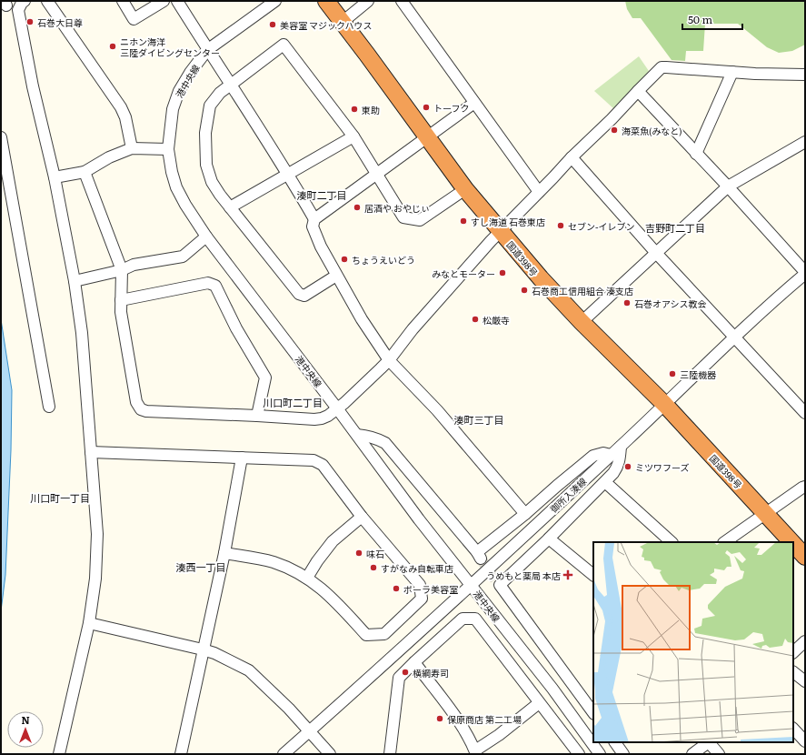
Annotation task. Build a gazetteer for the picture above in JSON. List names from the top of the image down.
{
  "streets": {
    "highway": ["国道398号"],
    "street": ["港中央線", "御所入湊線"]
  },
  "crossings": [
    ["港中央線", "御所入湊線"],
    ["国道398号", "御所入湊線"]
  ],
  "districts": [
    "湊町二丁目",
    "吉野町二丁目",
    "川口町二丁目",
    "湊町三丁目",
    "川口町一丁目",
    "湊西一丁目"
  ],
  "places": {
    "other": [
      "石巻大日尊",
      "美容室 マジックハウス",
      "ニホン海洋 三陸ダイビングセンター",
      "トーフク",
      "東助",
      "海菜魚(みなと)",
      "居酒や おやじぃ",
      "すし海道 石巻東店",
      "セブン-イレブン",
      "ちょうえいどう",
      "みなとモーター",
      "石巻商工信用組合 湊支店",
      "石巻オアシス教会",
      "松厳寺",
      "三陸機器",
      "ミツワフーズ",
      "味石",
      "すがなみ自転車店",
      "ポーラ美容室",
      "横綱寿司",
      "保原商店 第二工場"
    ],
    "health": ["うめもと薬局 本店"]
  },
  "scale_bar": "50 m",
  "north": "top"
}
